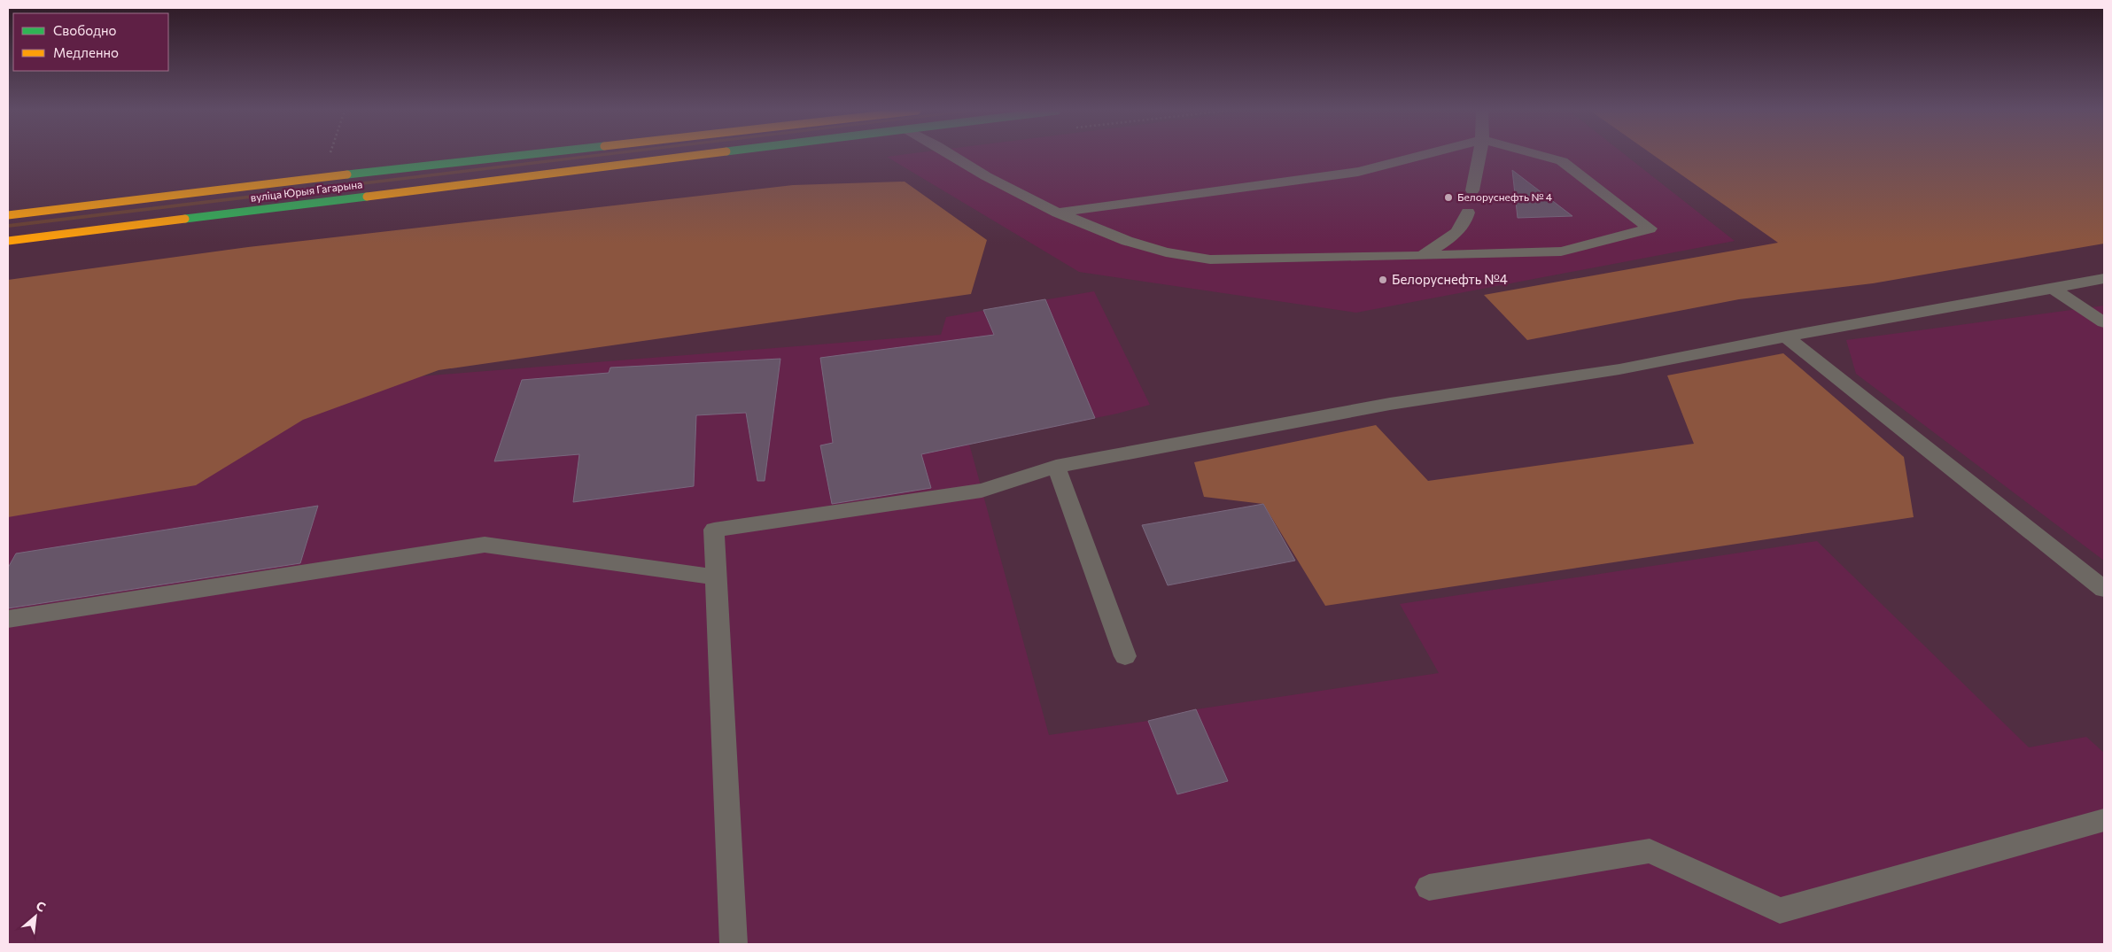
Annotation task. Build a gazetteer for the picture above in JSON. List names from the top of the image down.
{
  "streets": {
    "main road": ["вуліца Юрыя Гагарына"]
  },
  "places": ["Белоруснефть № 4", "Белоруснефть №4"],
  "legend": ["Свободно", "Медленно"],
  "north": "top right"
}
